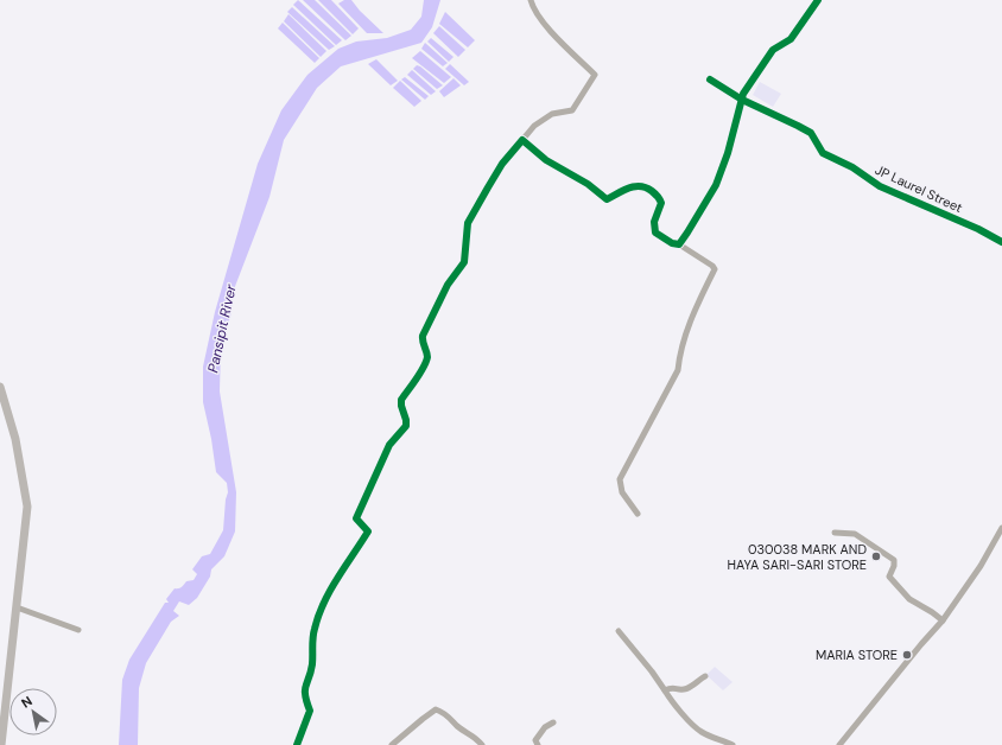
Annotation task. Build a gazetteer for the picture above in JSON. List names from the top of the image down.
{
  "streets": {
    "street": ["JP Laurel Street"]
  },
  "water": ["Pansipit River"],
  "places": ["030038 MARK AND HAYA SARI-SARI STORE", "MARIA STORE"],
  "north": "top left"
}
